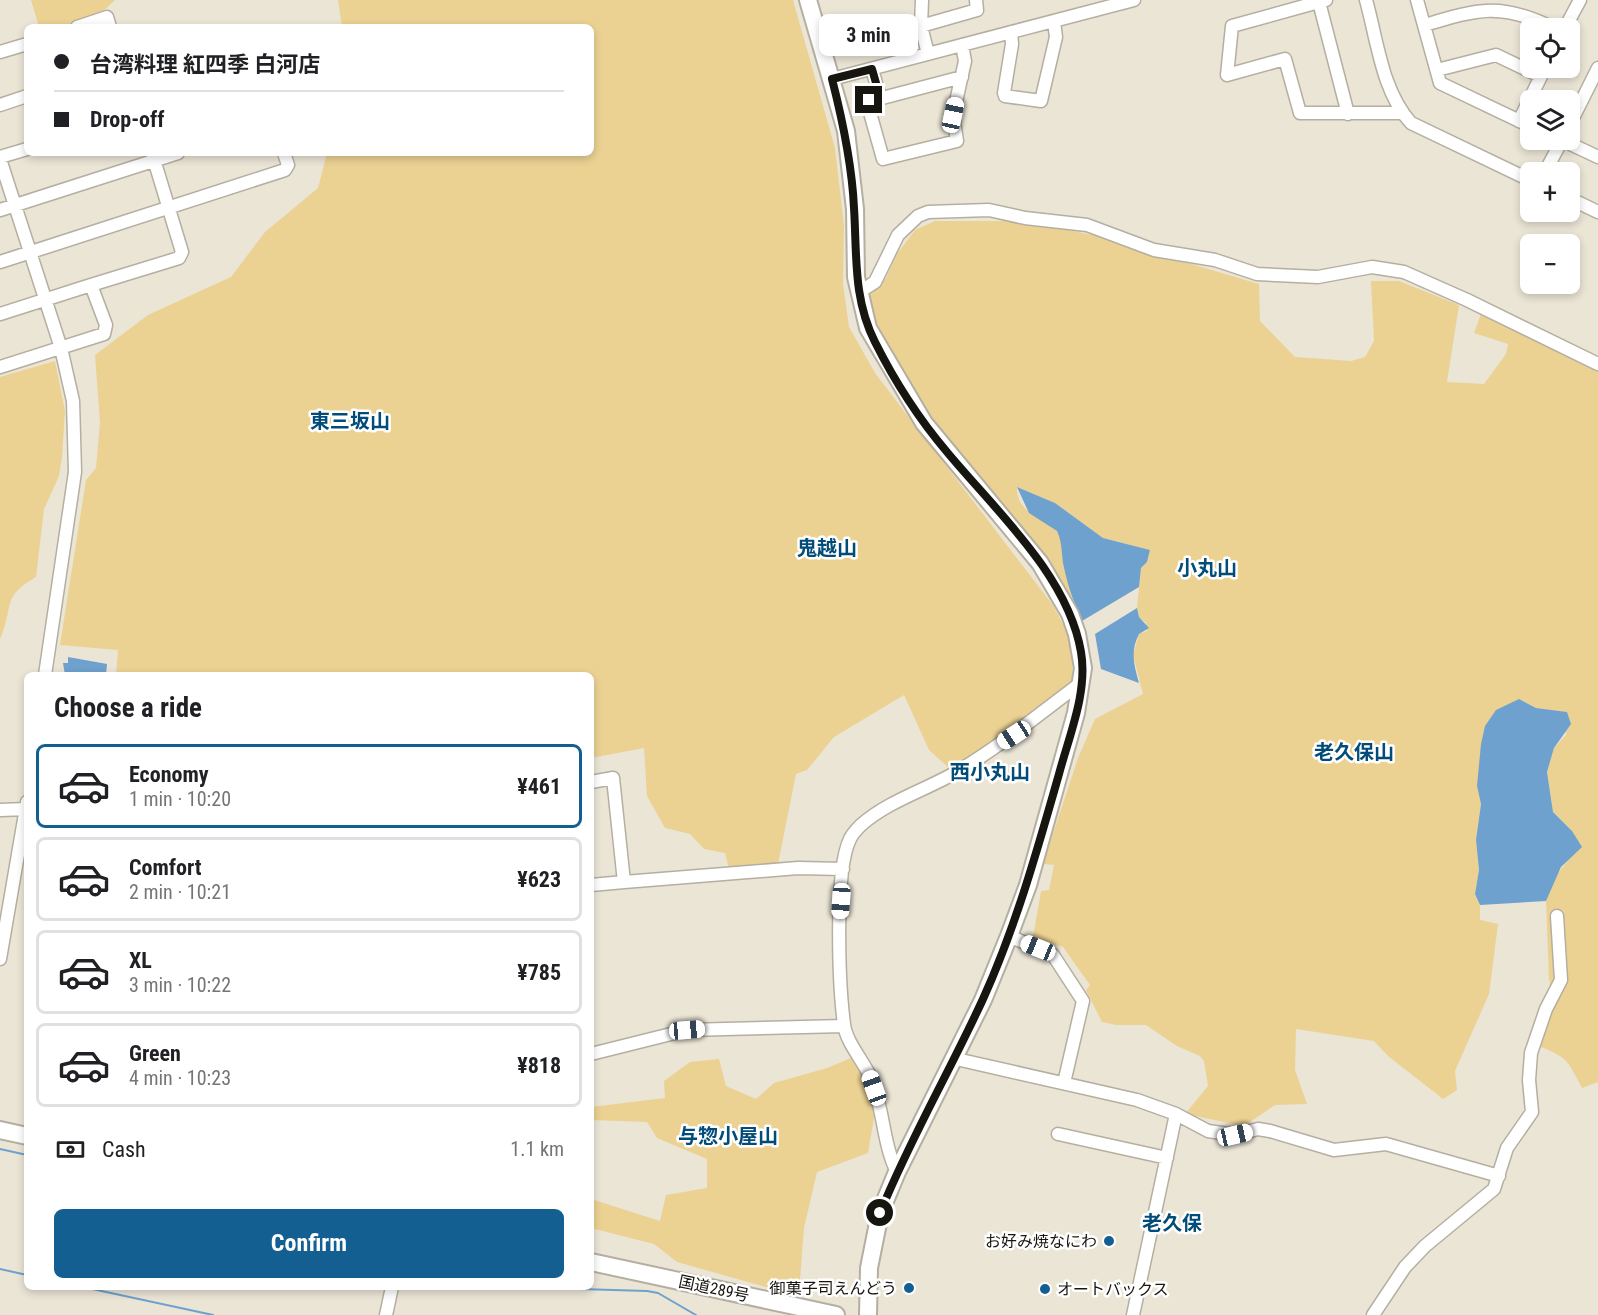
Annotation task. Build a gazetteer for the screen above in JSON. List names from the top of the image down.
{
  "streets": {
    "highway": ["国道289号"]
  },
  "districts": [
    "東三坂山",
    "鬼越山",
    "小丸山",
    "老久保山",
    "西小丸山",
    "与惣小屋山",
    "老久保"
  ],
  "places": ["お好み焼なにわ", "御菓子司えんどう", "オートバックス"],
  "page": {
    "bubble": "3 min",
    "map_buttons": ["+", "−"],
    "banner": ["台湾料理 紅四季 白河店", "Drop-off"],
    "heading": "Choose a ride",
    "list": [
      {
        "name": "Economy",
        "note": "1 min · 10:20",
        "value": "¥461"
      },
      {
        "name": "Comfort",
        "note": "2 min · 10:21",
        "value": "¥623"
      },
      {
        "name": "XL",
        "note": "3 min · 10:22",
        "value": "¥785"
      },
      {
        "name": "Green",
        "note": "4 min · 10:23",
        "value": "¥818"
      }
    ],
    "pay": ["Cash", "1.1 km"],
    "buttons": "Confirm"
  }
}
